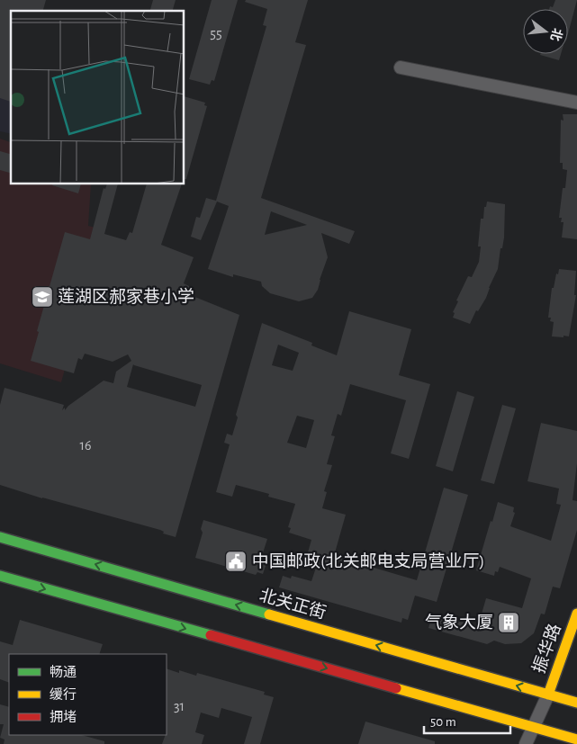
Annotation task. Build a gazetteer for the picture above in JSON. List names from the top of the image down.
{
  "streets": {
    "main road": ["北关正街", "振华路"]
  },
  "crossings": [
    ["北关正街", "振华路"]
  ],
  "places": {
    "school or university": ["莲湖区郝家巷小学"],
    "public building": ["中国邮政(北关邮电支局营业厅)"],
    "building": ["气象大厦"]
  },
  "house_numbers": ["55", "16", "31"],
  "legend": ["畅通", "缓行", "拥堵"],
  "scale_bar": "50 m",
  "north": "right"
}
